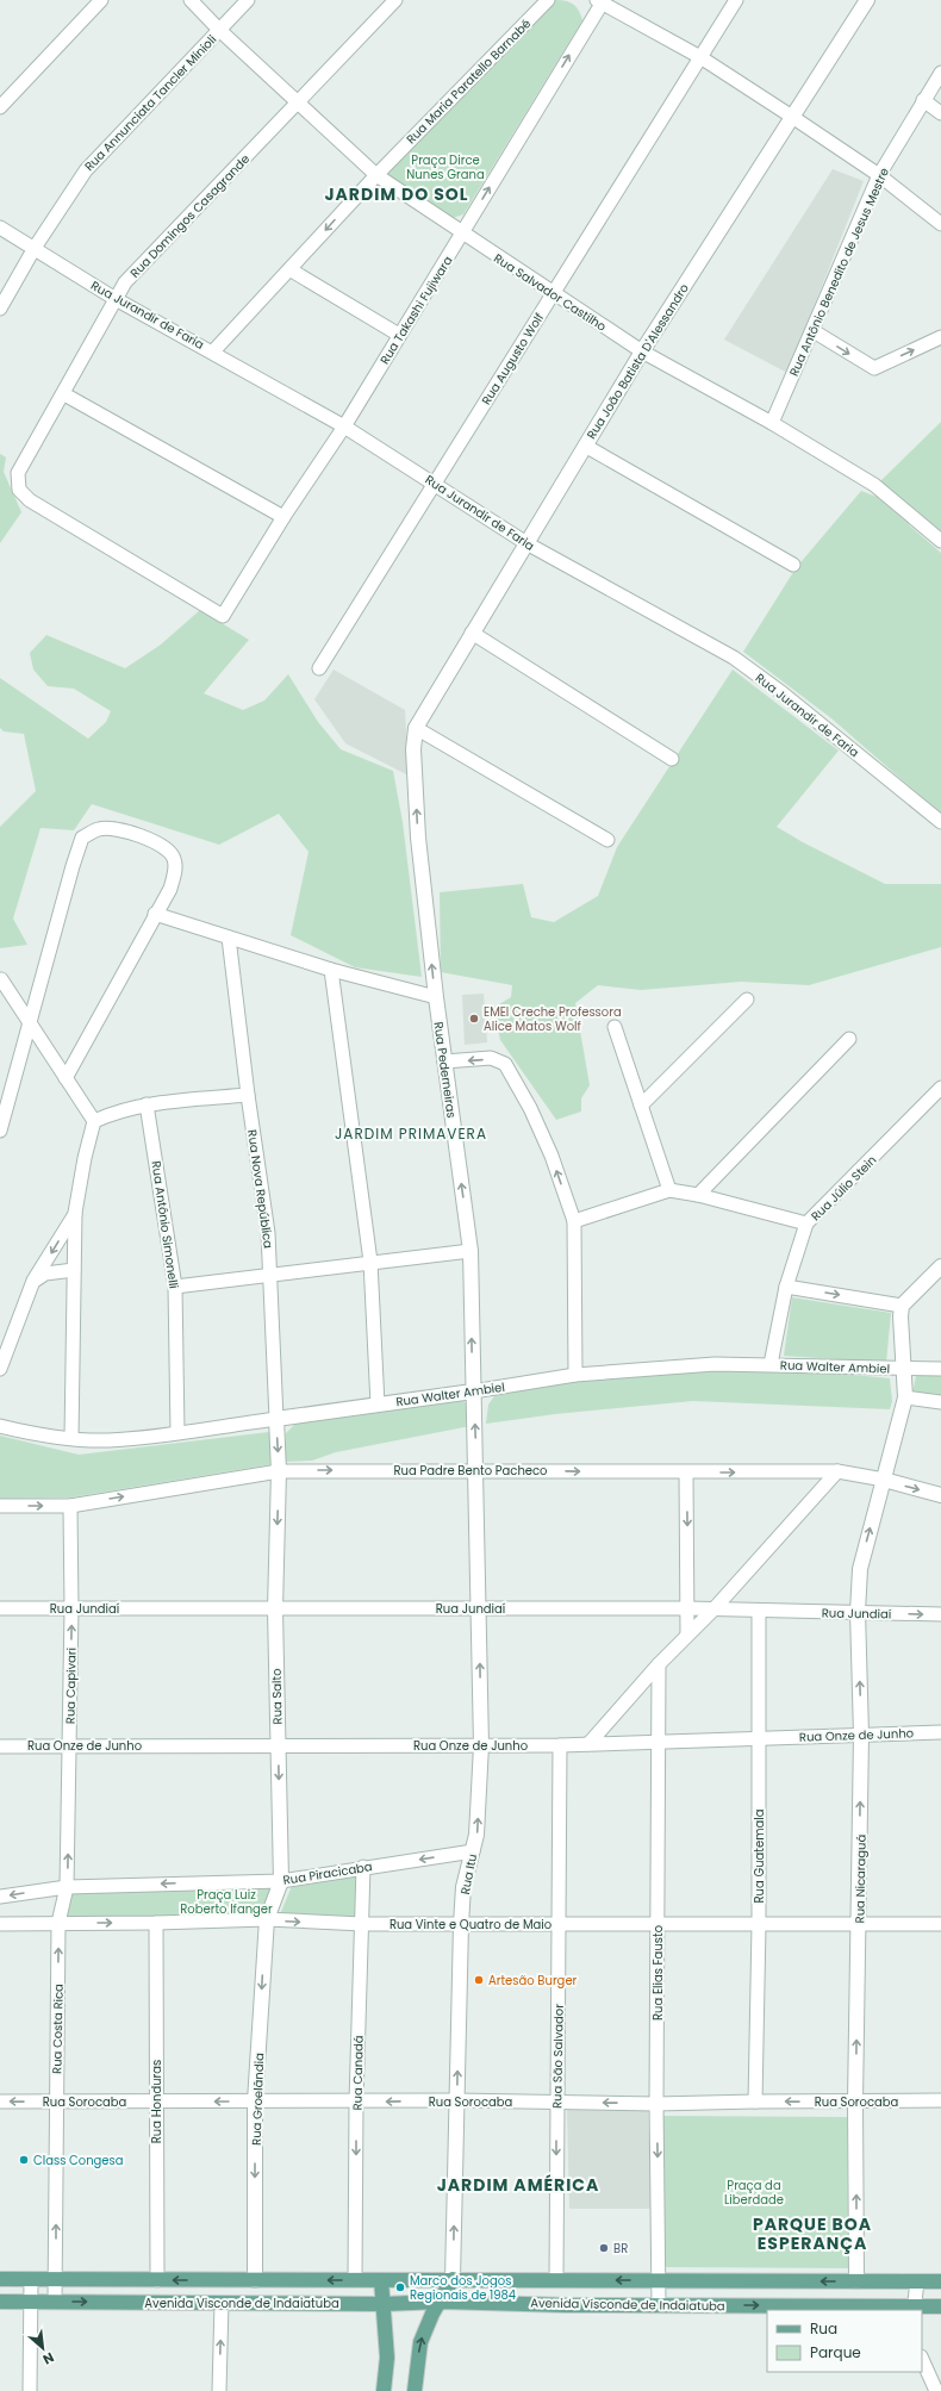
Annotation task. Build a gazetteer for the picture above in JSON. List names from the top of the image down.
{
  "streets": {
    "main road": ["Avenida Visconde de Indaiatuba"],
    "street": [
      "Rua Maria Paratello Barnabé",
      "Rua Annunciata Tancler Minioli",
      "Rua Domingos Casagrande",
      "Rua Antônio Benedito de Jesus Mestre",
      "Rua Salvador Castilho",
      "Rua Takashi Fujiwara",
      "Rua Jurandir de Faria",
      "Rua Augusto Wolf",
      "Rua João Batista D'Alessandro",
      "Rua Pederneiras",
      "Rua Júlio Stein",
      "Rua Nova República",
      "Rua Antônio Simonelli",
      "Rua Walter Ambiel",
      "Rua Padre Bento Pacheco",
      "Rua Jundiaí",
      "Rua Capivari",
      "Rua Salto",
      "Rua Onze de Junho",
      "Rua Guatemala",
      "Rua Piracicaba",
      "Rua Itu",
      "Rua Nicaraguá",
      "Rua Vinte e Quatro de Maio",
      "Rua Elias Fausto",
      "Rua Costa Rica",
      "Rua São Salvador",
      "Rua Canadá",
      "Rua Groelândia",
      "Rua Sorocaba",
      "Rua Honduras"
    ]
  },
  "crossings": [
    ["Rua Maria Paratello Barnabé", "Rua Salvador Castilho"],
    ["Rua Maria Paratello Barnabé", "Rua Jurandir de Faria"],
    ["Rua Annunciata Tancler Minioli", "Rua Salvador Castilho"],
    ["Rua Annunciata Tancler Minioli", "Rua Jurandir de Faria"],
    ["Rua Domingos Casagrande", "Rua Salvador Castilho"],
    ["Rua Domingos Casagrande", "Rua Takashi Fujiwara"],
    ["Rua Domingos Casagrande", "Rua Jurandir de Faria"],
    ["Rua Antônio Benedito de Jesus Mestre", "Rua Salvador Castilho"],
    ["Rua Salvador Castilho", "Rua Takashi Fujiwara"],
    ["Rua Salvador Castilho", "Rua Augusto Wolf"],
    ["Rua Salvador Castilho", "Rua João Batista D'Alessandro"],
    ["Rua Takashi Fujiwara", "Rua Jurandir de Faria"],
    ["Rua Jurandir de Faria", "Rua Augusto Wolf"],
    ["Rua Jurandir de Faria", "Rua João Batista D'Alessandro"],
    ["Rua João Batista D'Alessandro", "Rua Pederneiras"],
    ["Rua Pederneiras", "Rua Walter Ambiel"],
    ["Rua Pederneiras", "Rua Padre Bento Pacheco"],
    ["Rua Pederneiras", "Rua Itu"],
    ["Rua Júlio Stein", "Rua Walter Ambiel"],
    ["Rua Nova República", "Rua Walter Ambiel"],
    ["Rua Nova República", "Rua Padre Bento Pacheco"],
    ["Rua Nova República", "Rua Salto"],
    ["Rua Antônio Simonelli", "Rua Walter Ambiel"],
    ["Rua Walter Ambiel", "Rua Nicaraguá"],
    ["Rua Padre Bento Pacheco", "Rua Capivari"],
    ["Rua Padre Bento Pacheco", "Rua Salto"],
    ["Rua Padre Bento Pacheco", "Rua Itu"],
    ["Rua Padre Bento Pacheco", "Rua Nicaraguá"],
    ["Rua Jundiaí", "Rua Capivari"],
    ["Rua Jundiaí", "Rua Salto"],
    ["Rua Jundiaí", "Rua Guatemala"],
    ["Rua Jundiaí", "Rua Itu"],
    ["Rua Jundiaí", "Rua Nicaraguá"],
    ["Rua Capivari", "Rua Onze de Junho"],
    ["Rua Capivari", "Rua Piracicaba"],
    ["Rua Capivari", "Rua Vinte e Quatro de Maio"],
    ["Rua Capivari", "Rua Costa Rica"],
    ["Rua Salto", "Rua Onze de Junho"],
    ["Rua Salto", "Rua Piracicaba"],
    ["Rua Salto", "Rua Vinte e Quatro de Maio"],
    ["Rua Salto", "Rua Groelândia"],
    ["Rua Onze de Junho", "Rua Guatemala"],
    ["Rua Onze de Junho", "Rua Itu"],
    ["Rua Onze de Junho", "Rua Nicaraguá"],
    ["Rua Onze de Junho", "Rua Elias Fausto"],
    ["Rua Onze de Junho", "Rua São Salvador"],
    ["Rua Guatemala", "Rua Vinte e Quatro de Maio"],
    ["Rua Guatemala", "Rua Sorocaba"],
    ["Rua Piracicaba", "Rua Itu"],
    ["Rua Piracicaba", "Rua Canadá"],
    ["Rua Itu", "Rua Vinte e Quatro de Maio"],
    ["Rua Itu", "Rua Sorocaba"],
    ["Rua Itu", "Avenida Visconde de Indaiatuba"],
    ["Rua Nicaraguá", "Rua Vinte e Quatro de Maio"],
    ["Rua Nicaraguá", "Rua Sorocaba"],
    ["Rua Nicaraguá", "Avenida Visconde de Indaiatuba"],
    ["Rua Vinte e Quatro de Maio", "Rua Elias Fausto"],
    ["Rua Vinte e Quatro de Maio", "Rua Costa Rica"],
    ["Rua Vinte e Quatro de Maio", "Rua São Salvador"],
    ["Rua Vinte e Quatro de Maio", "Rua Canadá"],
    ["Rua Vinte e Quatro de Maio", "Rua Groelândia"],
    ["Rua Vinte e Quatro de Maio", "Rua Honduras"],
    ["Rua Elias Fausto", "Rua Sorocaba"],
    ["Rua Elias Fausto", "Avenida Visconde de Indaiatuba"],
    ["Rua Costa Rica", "Rua Sorocaba"],
    ["Rua Costa Rica", "Avenida Visconde de Indaiatuba"],
    ["Rua São Salvador", "Rua Sorocaba"],
    ["Rua São Salvador", "Avenida Visconde de Indaiatuba"],
    ["Rua Canadá", "Rua Sorocaba"],
    ["Rua Canadá", "Avenida Visconde de Indaiatuba"],
    ["Rua Groelândia", "Rua Sorocaba"],
    ["Rua Groelândia", "Avenida Visconde de Indaiatuba"],
    ["Rua Sorocaba", "Rua Honduras"],
    ["Rua Honduras", "Avenida Visconde de Indaiatuba"]
  ],
  "one_way": [
    "Rua Takashi Fujiwara",
    "Rua Padre Bento Pacheco",
    "Rua Capivari",
    "Rua Salto",
    "Rua Piracicaba",
    "Rua Itu",
    "Rua Nicaraguá",
    "Rua Costa Rica",
    "Rua Canadá",
    "Rua Groelândia",
    "Rua Sorocaba"
  ],
  "districts": [
    "JARDIM DO SOL",
    "JARDIM PRIMAVERA",
    "JARDIM AMÉRICA",
    "PARQUE BOA ESPERANÇA"
  ],
  "parks": ["Praça Dirce Nunes Grana", "Praça Luiz Roberto Ifanger", "Praça da Liberdade"],
  "places": [
    "EMEI Creche Professora Alice Matos Wolf",
    "Artesão Burger",
    "Class Congesa",
    "BR",
    "Marco dos Jogos Regionais de 1984"
  ],
  "legend": ["Rua", "Parque"],
  "north": "bottom right"
}
